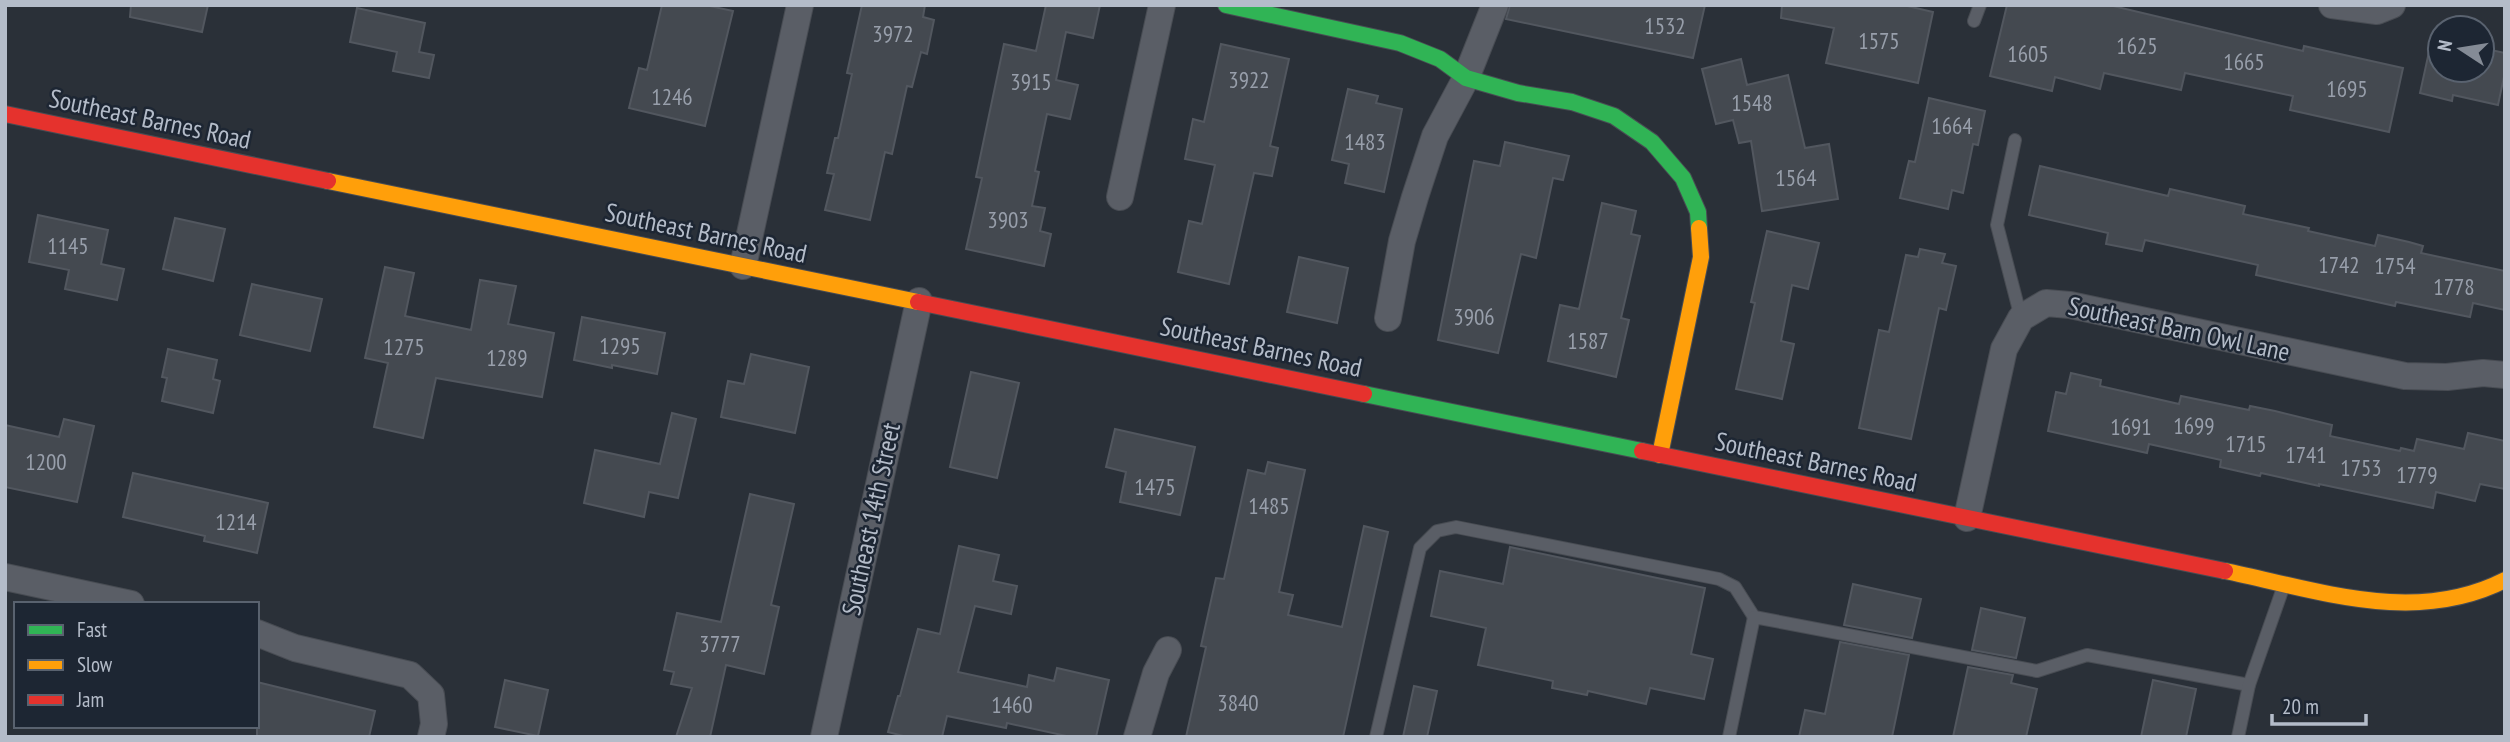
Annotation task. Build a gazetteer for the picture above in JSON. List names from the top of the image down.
{
  "streets": {
    "street": ["Southeast Barnes Road", "Southeast Barn Owl Lane", "Southeast 14th Street"]
  },
  "crossings": [
    ["Southeast Barnes Road", "Southeast 14th Street"]
  ],
  "house_numbers": [
    "1532",
    "3972",
    "1575",
    "1625",
    "1605",
    "1665",
    "3922",
    "3915",
    "1695",
    "1246",
    "1548",
    "1664",
    "1483",
    "1564",
    "3903",
    "1145",
    "1742",
    "1754",
    "1778",
    "3906",
    "1587",
    "1295",
    "1275",
    "1289",
    "1699",
    "1691",
    "1715",
    "1741",
    "1200",
    "1753",
    "1779",
    "1475",
    "1485",
    "1214",
    "3777",
    "3840",
    "1460"
  ],
  "legend": ["Fast", "Slow", "Jam"],
  "scale_bar": "20 m",
  "north": "left"
}
